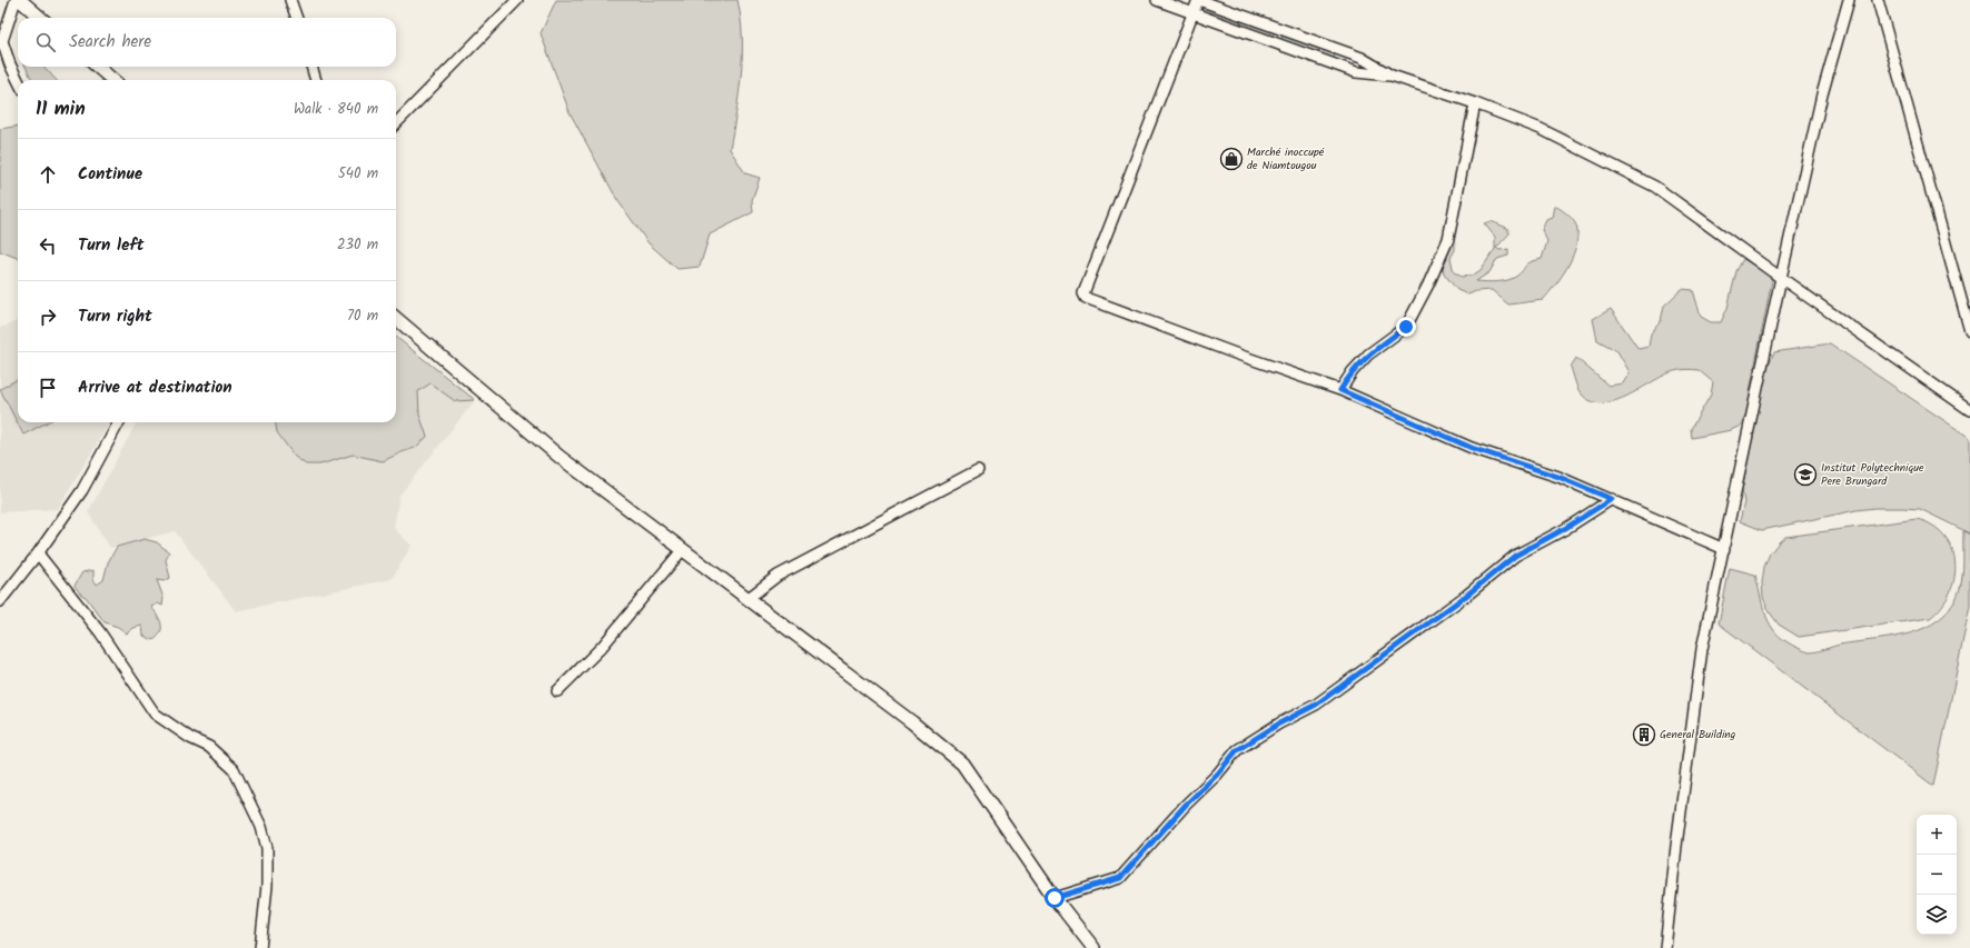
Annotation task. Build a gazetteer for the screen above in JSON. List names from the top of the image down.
{
  "places": {
    "shop": ["Marché inoccupé de Niamtougou"],
    "school or university": ["Institut Polytechnique Pere Brungard"],
    "building": ["General Building"]
  },
  "page": {
    "search": "Search here",
    "heading": ["11 min", "Walk · 840 m"],
    "list": [
      ["Continue", "540 m"],
      ["Turn left", "230 m"],
      ["Turn right", "70 m"],
      "Arrive at destination"
    ],
    "map_buttons": ["+", "−"]
  }
}
